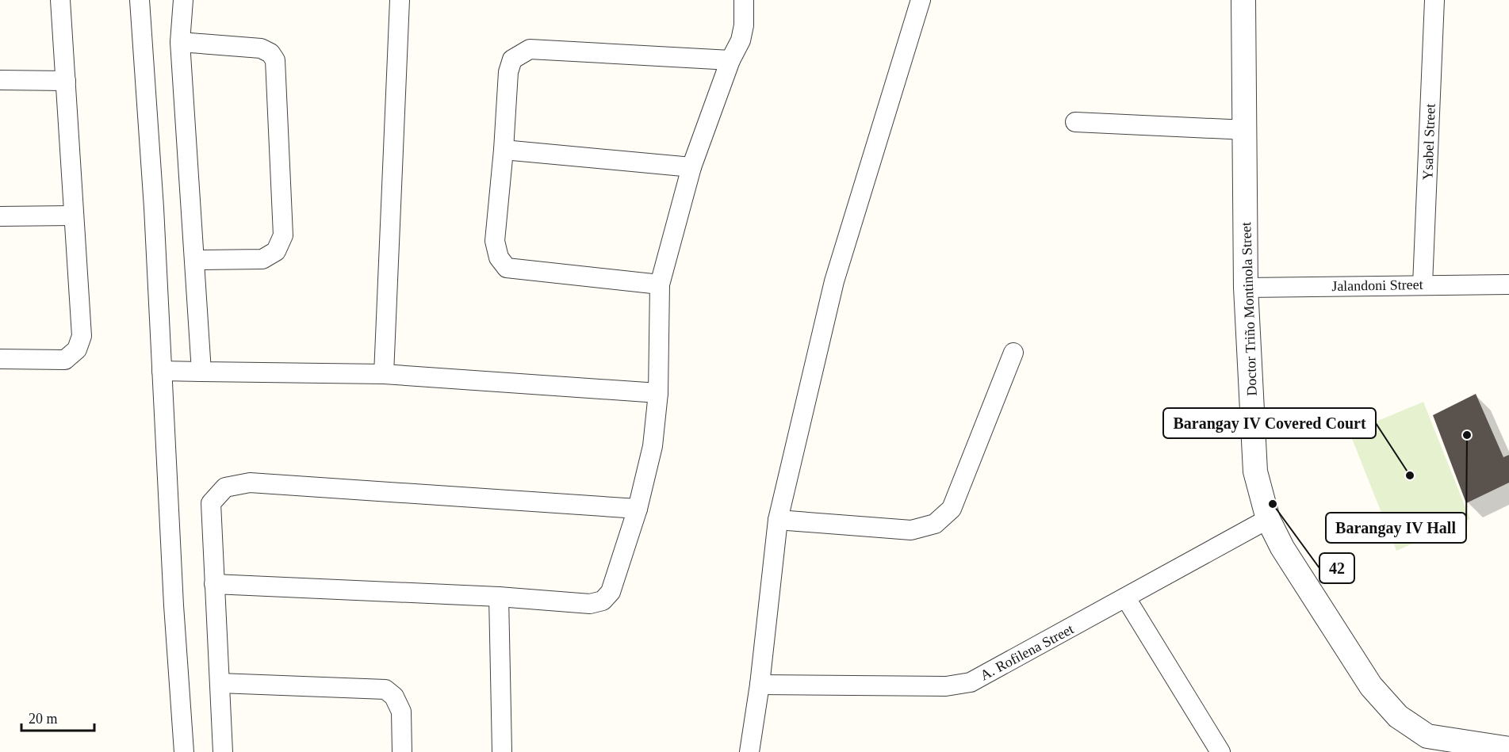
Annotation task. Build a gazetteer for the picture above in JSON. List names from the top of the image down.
{
  "streets": {
    "street": [
      "Ysabel Street",
      "Jalandoni Street",
      "Doctor Triño Montinola Street",
      "A. Rofilena Street"
    ]
  },
  "crossings": [
    ["Ysabel Street", "Jalandoni Street"],
    ["Jalandoni Street", "Doctor Triño Montinola Street"],
    ["Doctor Triño Montinola Street", "A. Rofilena Street"]
  ],
  "places": ["Barangay IV Hall", "Barangay IV Covered Court", "42"],
  "scale_bar": "20 m"
}
